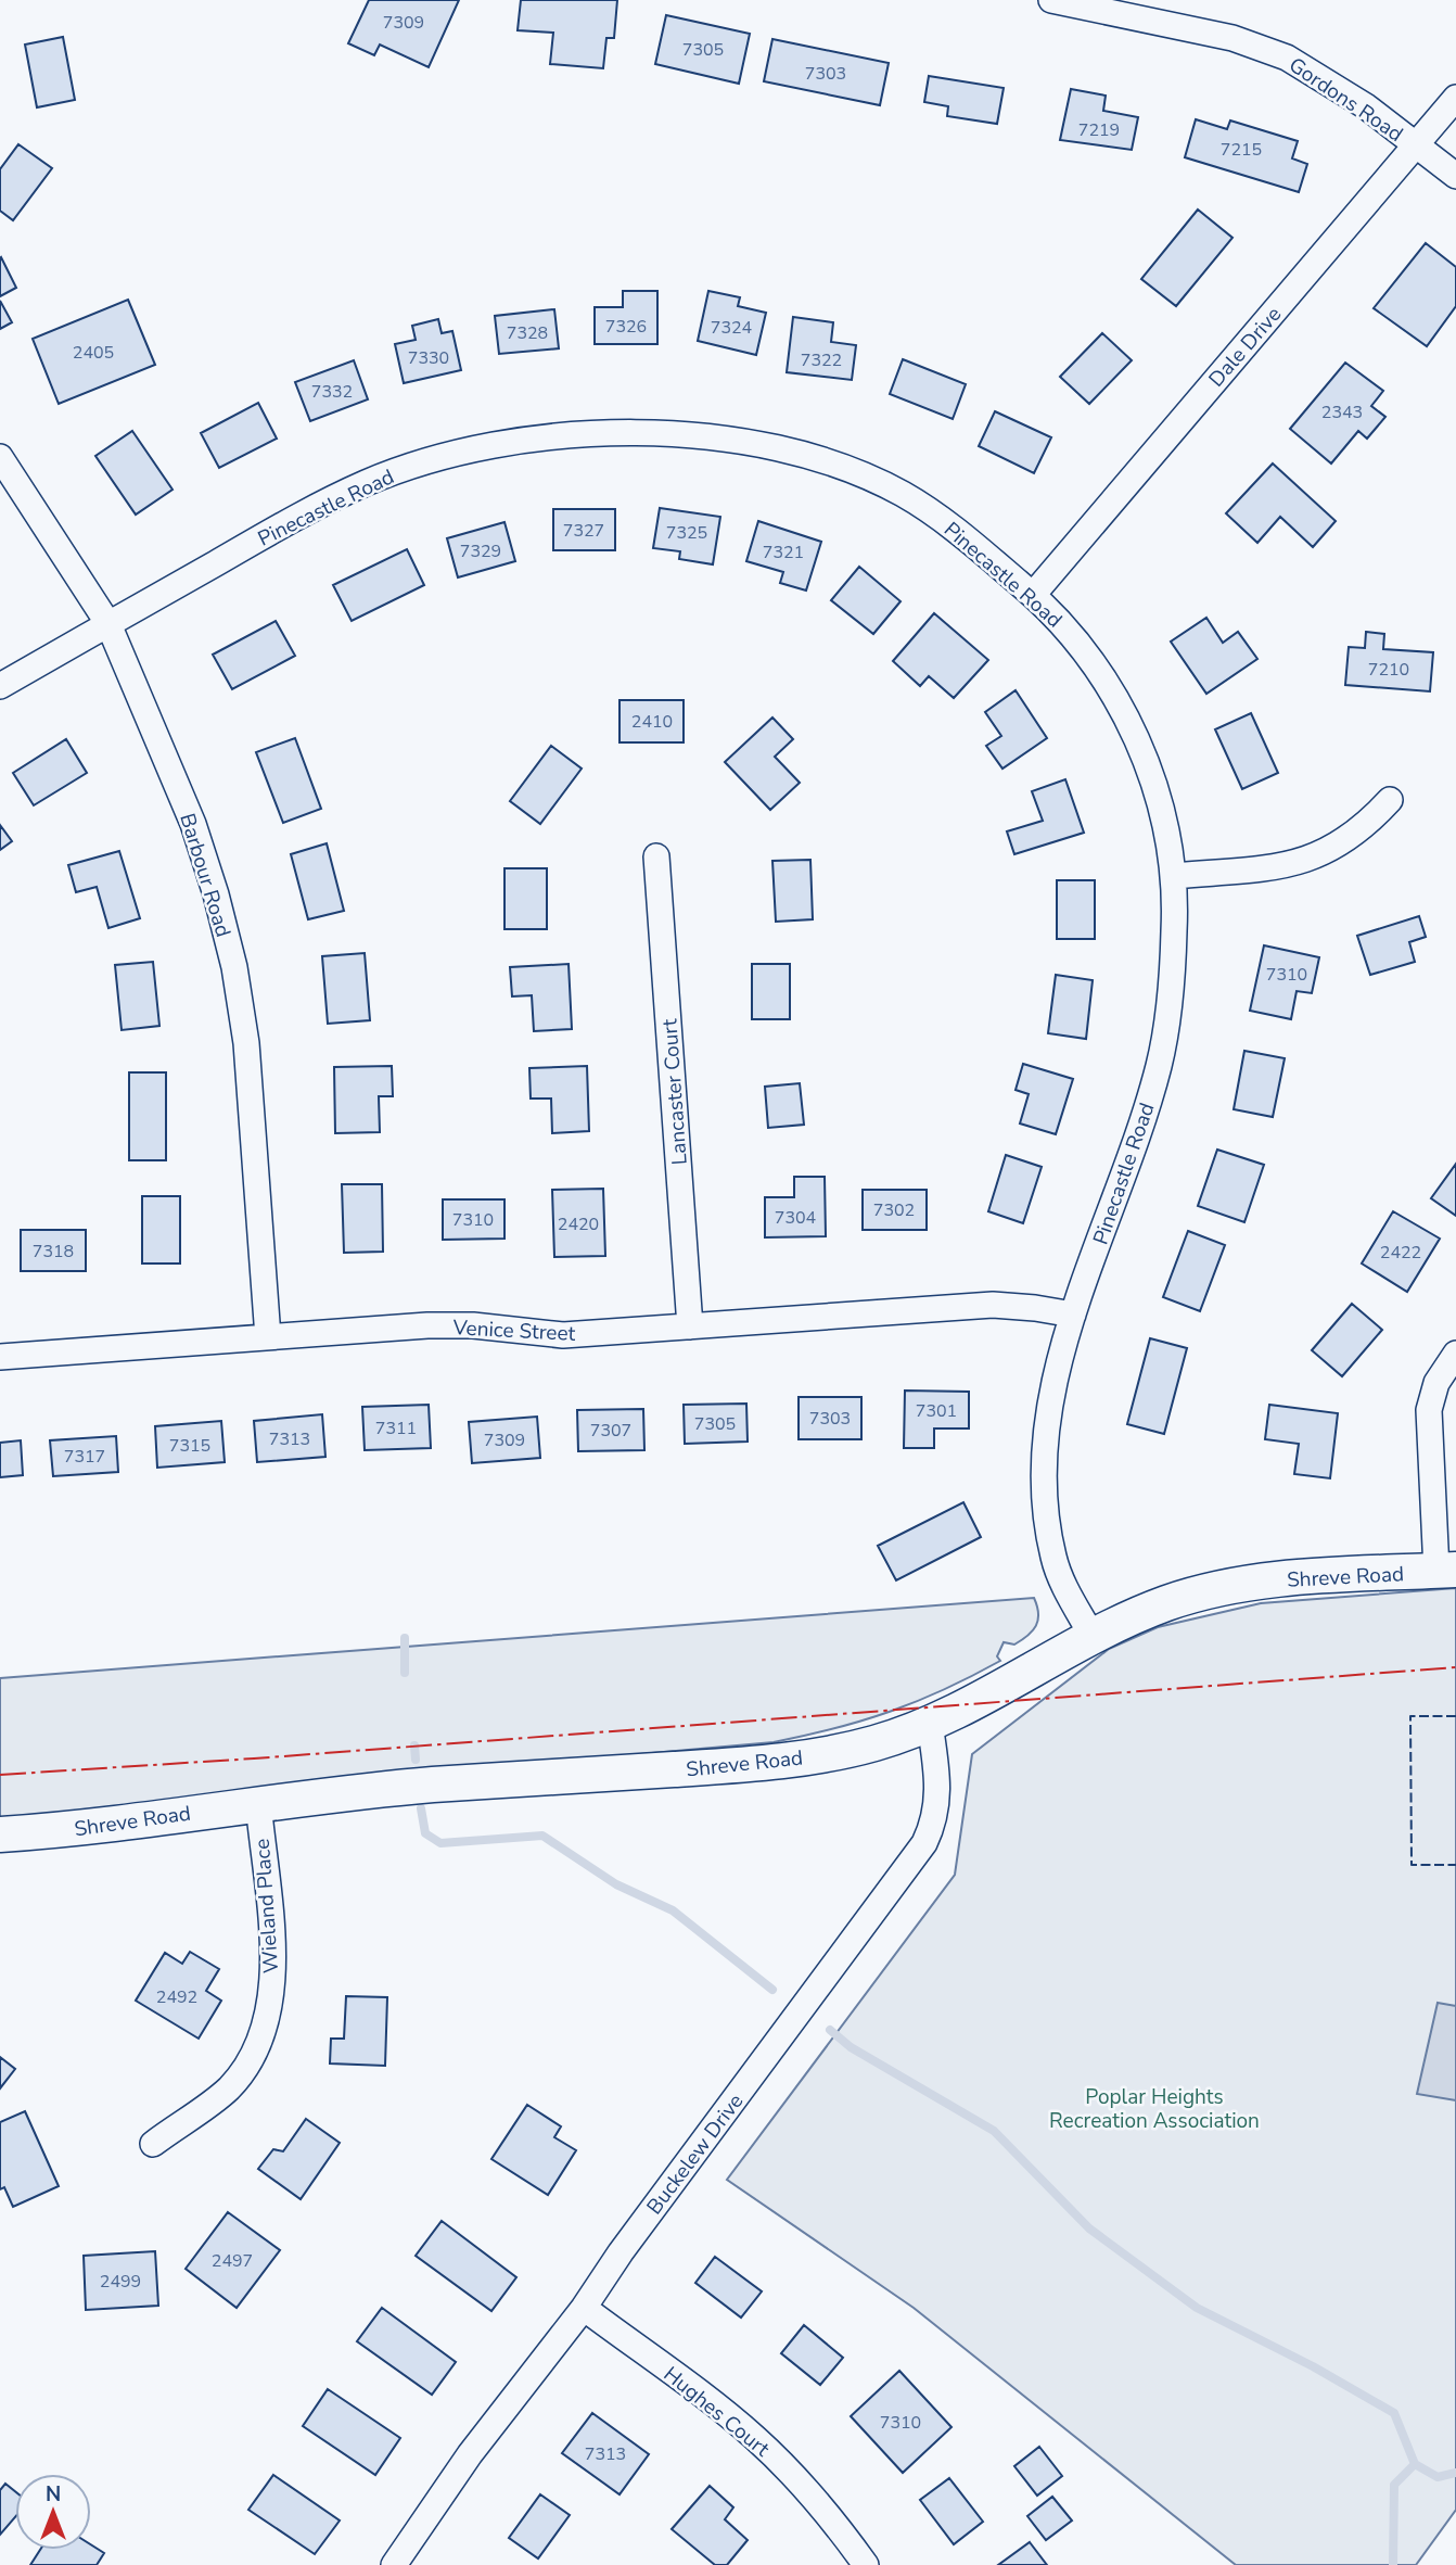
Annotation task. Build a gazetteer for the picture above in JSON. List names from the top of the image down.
{
  "streets": {
    "main road": ["Shreve Road"],
    "street": [
      "Gordons Road",
      "Dale Drive",
      "Pinecastle Road",
      "Barbour Road",
      "Lancaster Court",
      "Venice Street",
      "Wieland Place",
      "Buckelew Drive",
      "Hughes Court"
    ]
  },
  "crossings": [
    ["Gordons Road", "Dale Drive"],
    ["Dale Drive", "Pinecastle Road"],
    ["Pinecastle Road", "Barbour Road"],
    ["Pinecastle Road", "Venice Street"],
    ["Pinecastle Road", "Shreve Road"],
    ["Barbour Road", "Venice Street"],
    ["Lancaster Court", "Venice Street"],
    ["Shreve Road", "Wieland Place"],
    ["Shreve Road", "Buckelew Drive"],
    ["Buckelew Drive", "Hughes Court"]
  ],
  "parks": ["Poplar Heights Recreation Association"],
  "house_numbers": [
    "7309",
    "7305",
    "7303",
    "7219",
    "7215",
    "7326",
    "7324",
    "7328",
    "2405",
    "7330",
    "7322",
    "7332",
    "2343",
    "7327",
    "7325",
    "7329",
    "7321",
    "7210",
    "2410",
    "7310",
    "7302",
    "7304",
    "7310",
    "2420",
    "7318",
    "2422",
    "7301",
    "7303",
    "7305",
    "7311",
    "7307",
    "7313",
    "7309",
    "7315",
    "7317",
    "2492",
    "2497",
    "2499",
    "7310",
    "7313"
  ],
  "north": "top"
}
